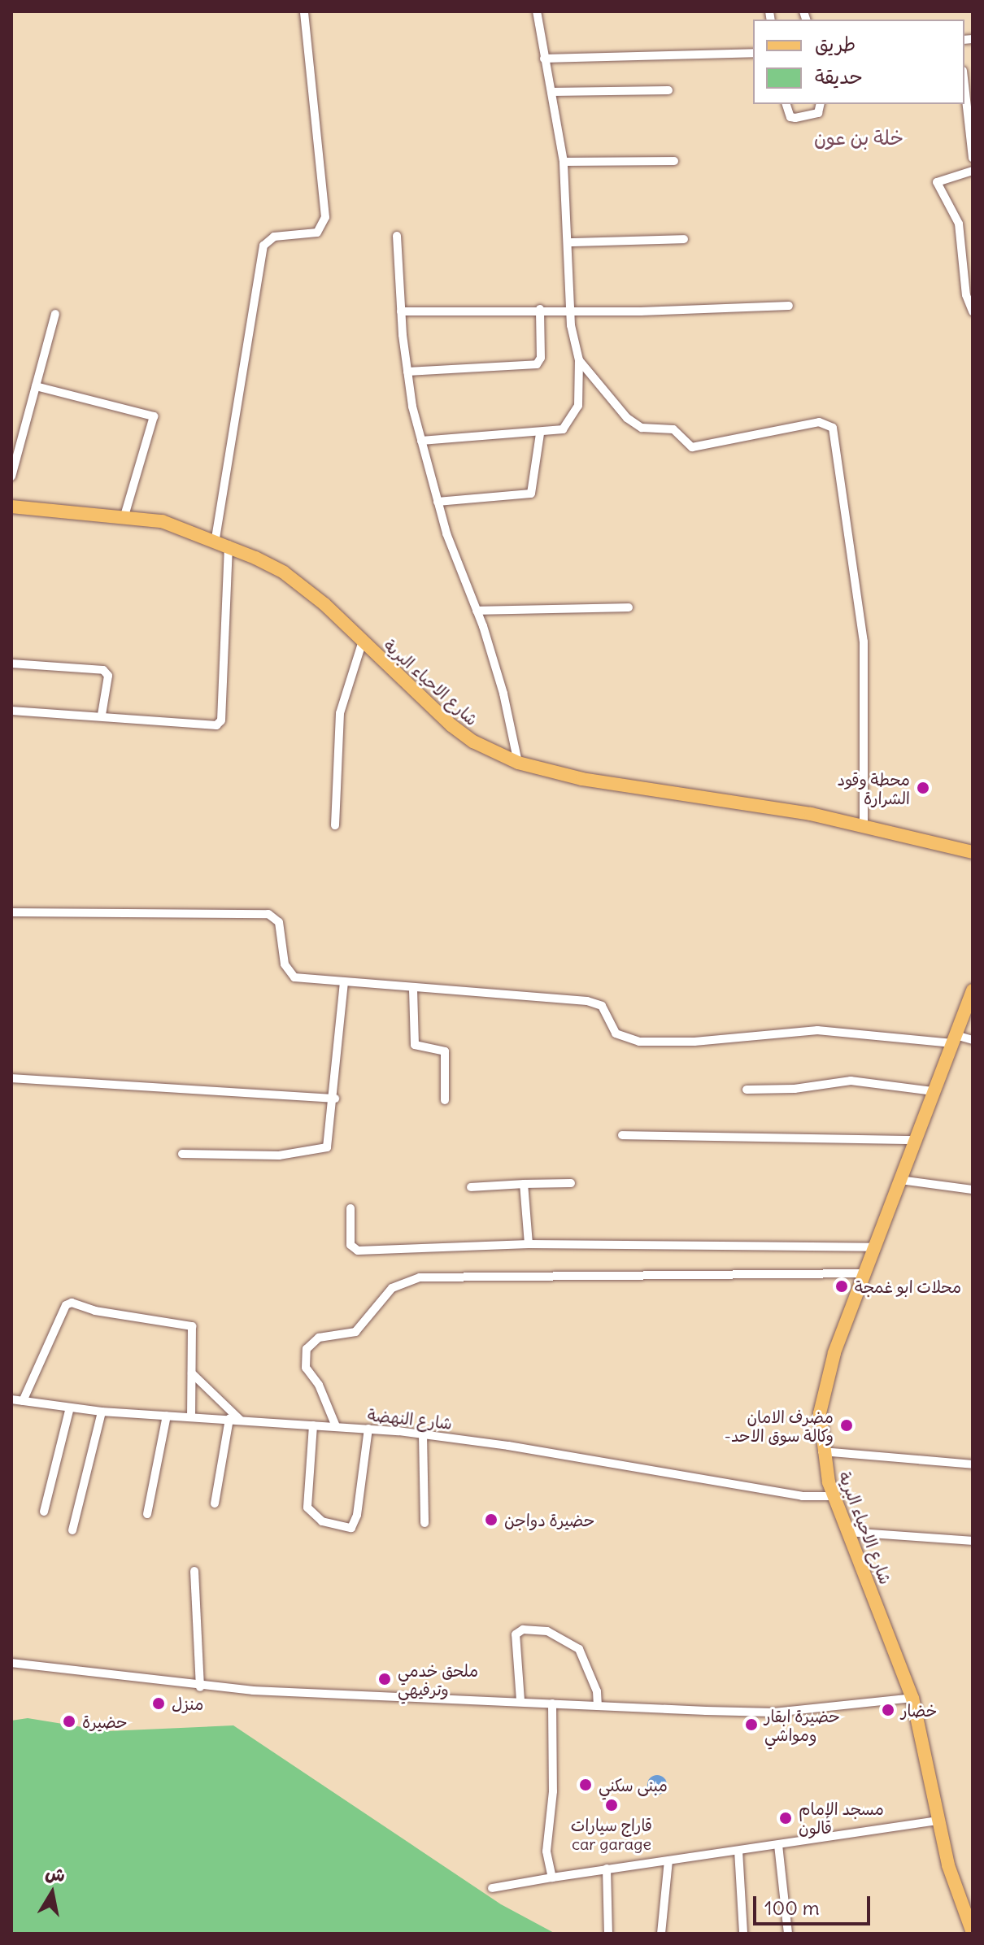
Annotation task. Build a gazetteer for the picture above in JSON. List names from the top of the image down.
{
  "streets": {
    "main road": ["شارع الاحياء البرية"],
    "street": ["شارع النهضة"]
  },
  "crossings": [
    ["شارع الاحياء البرية", "شارع النهضة"]
  ],
  "districts": ["خلة بن عون"],
  "places": [
    "محطة وقود الشرارة",
    "محلات ابو غمجة",
    "مضرف الامان -وكالة سوق الاحد",
    "حضيرة دواجن",
    "ملحق خدمي وترفيهي",
    "منزل",
    "خضار",
    "حضيرة",
    "حضيرة ابقار ومواشي",
    "مبنى سكني",
    "قاراج سيارات car garage",
    "مسجد الإمام قالون"
  ],
  "legend": ["طريق", "حديقة"],
  "scale_bar": "100 m",
  "north": "top"
}
